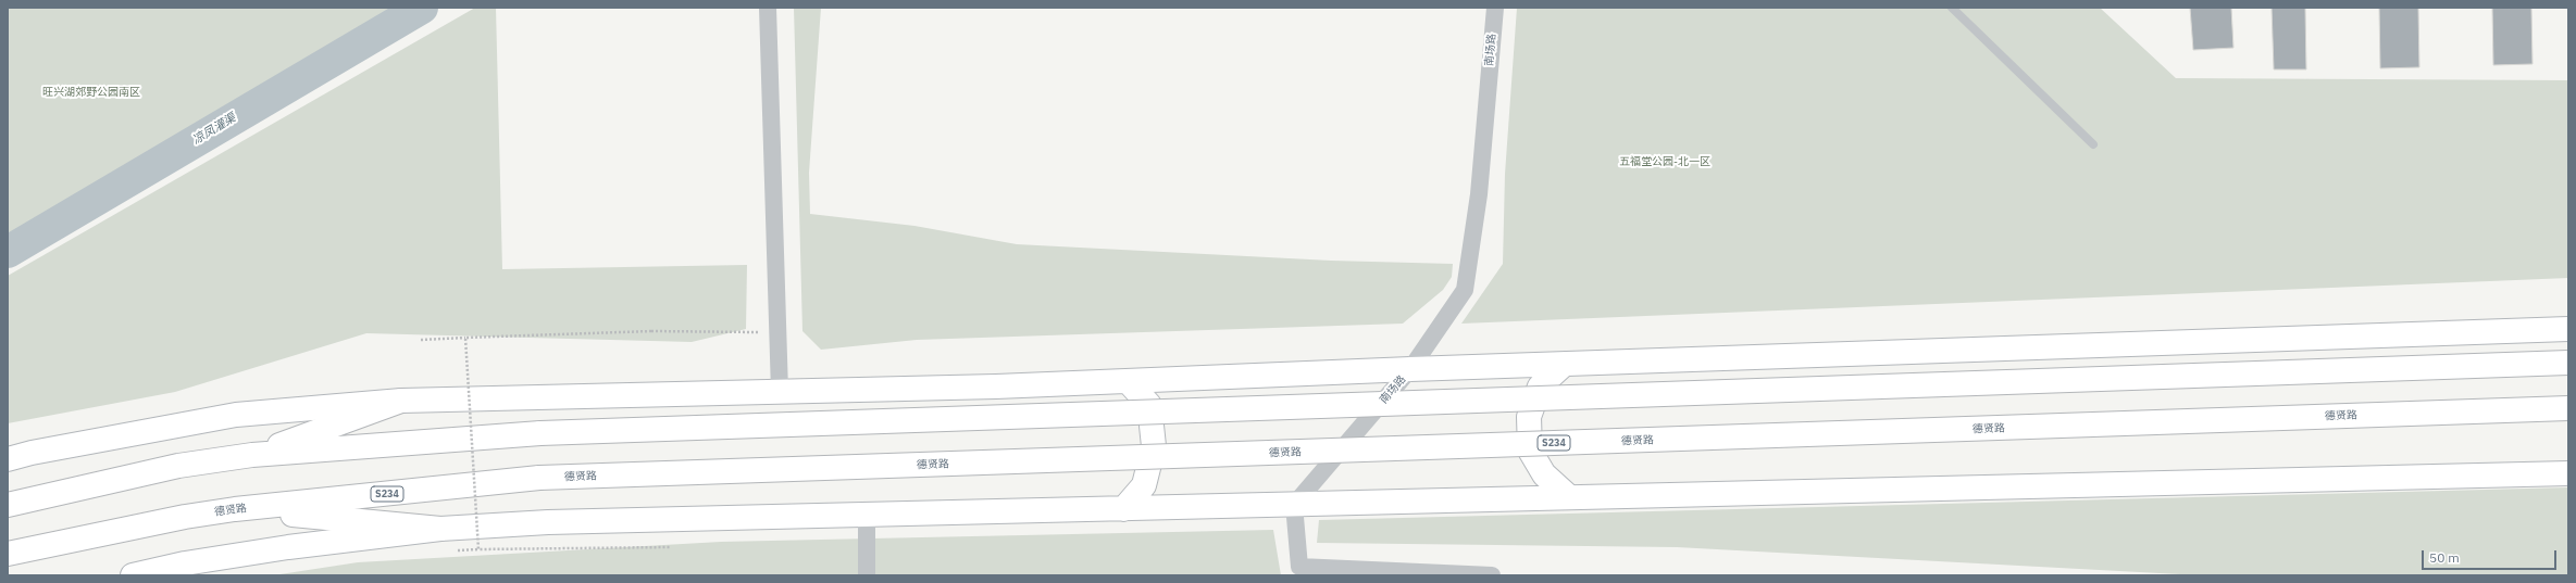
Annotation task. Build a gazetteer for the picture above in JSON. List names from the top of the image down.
{
  "streets": {
    "main road": ["德贤路", "S234"],
    "street": ["南场路"]
  },
  "water": ["凉凤灌渠"],
  "parks": ["旺兴湖郊野公园南区", "五福堂公园-北一区"],
  "scale_bar": "50 m"
}
